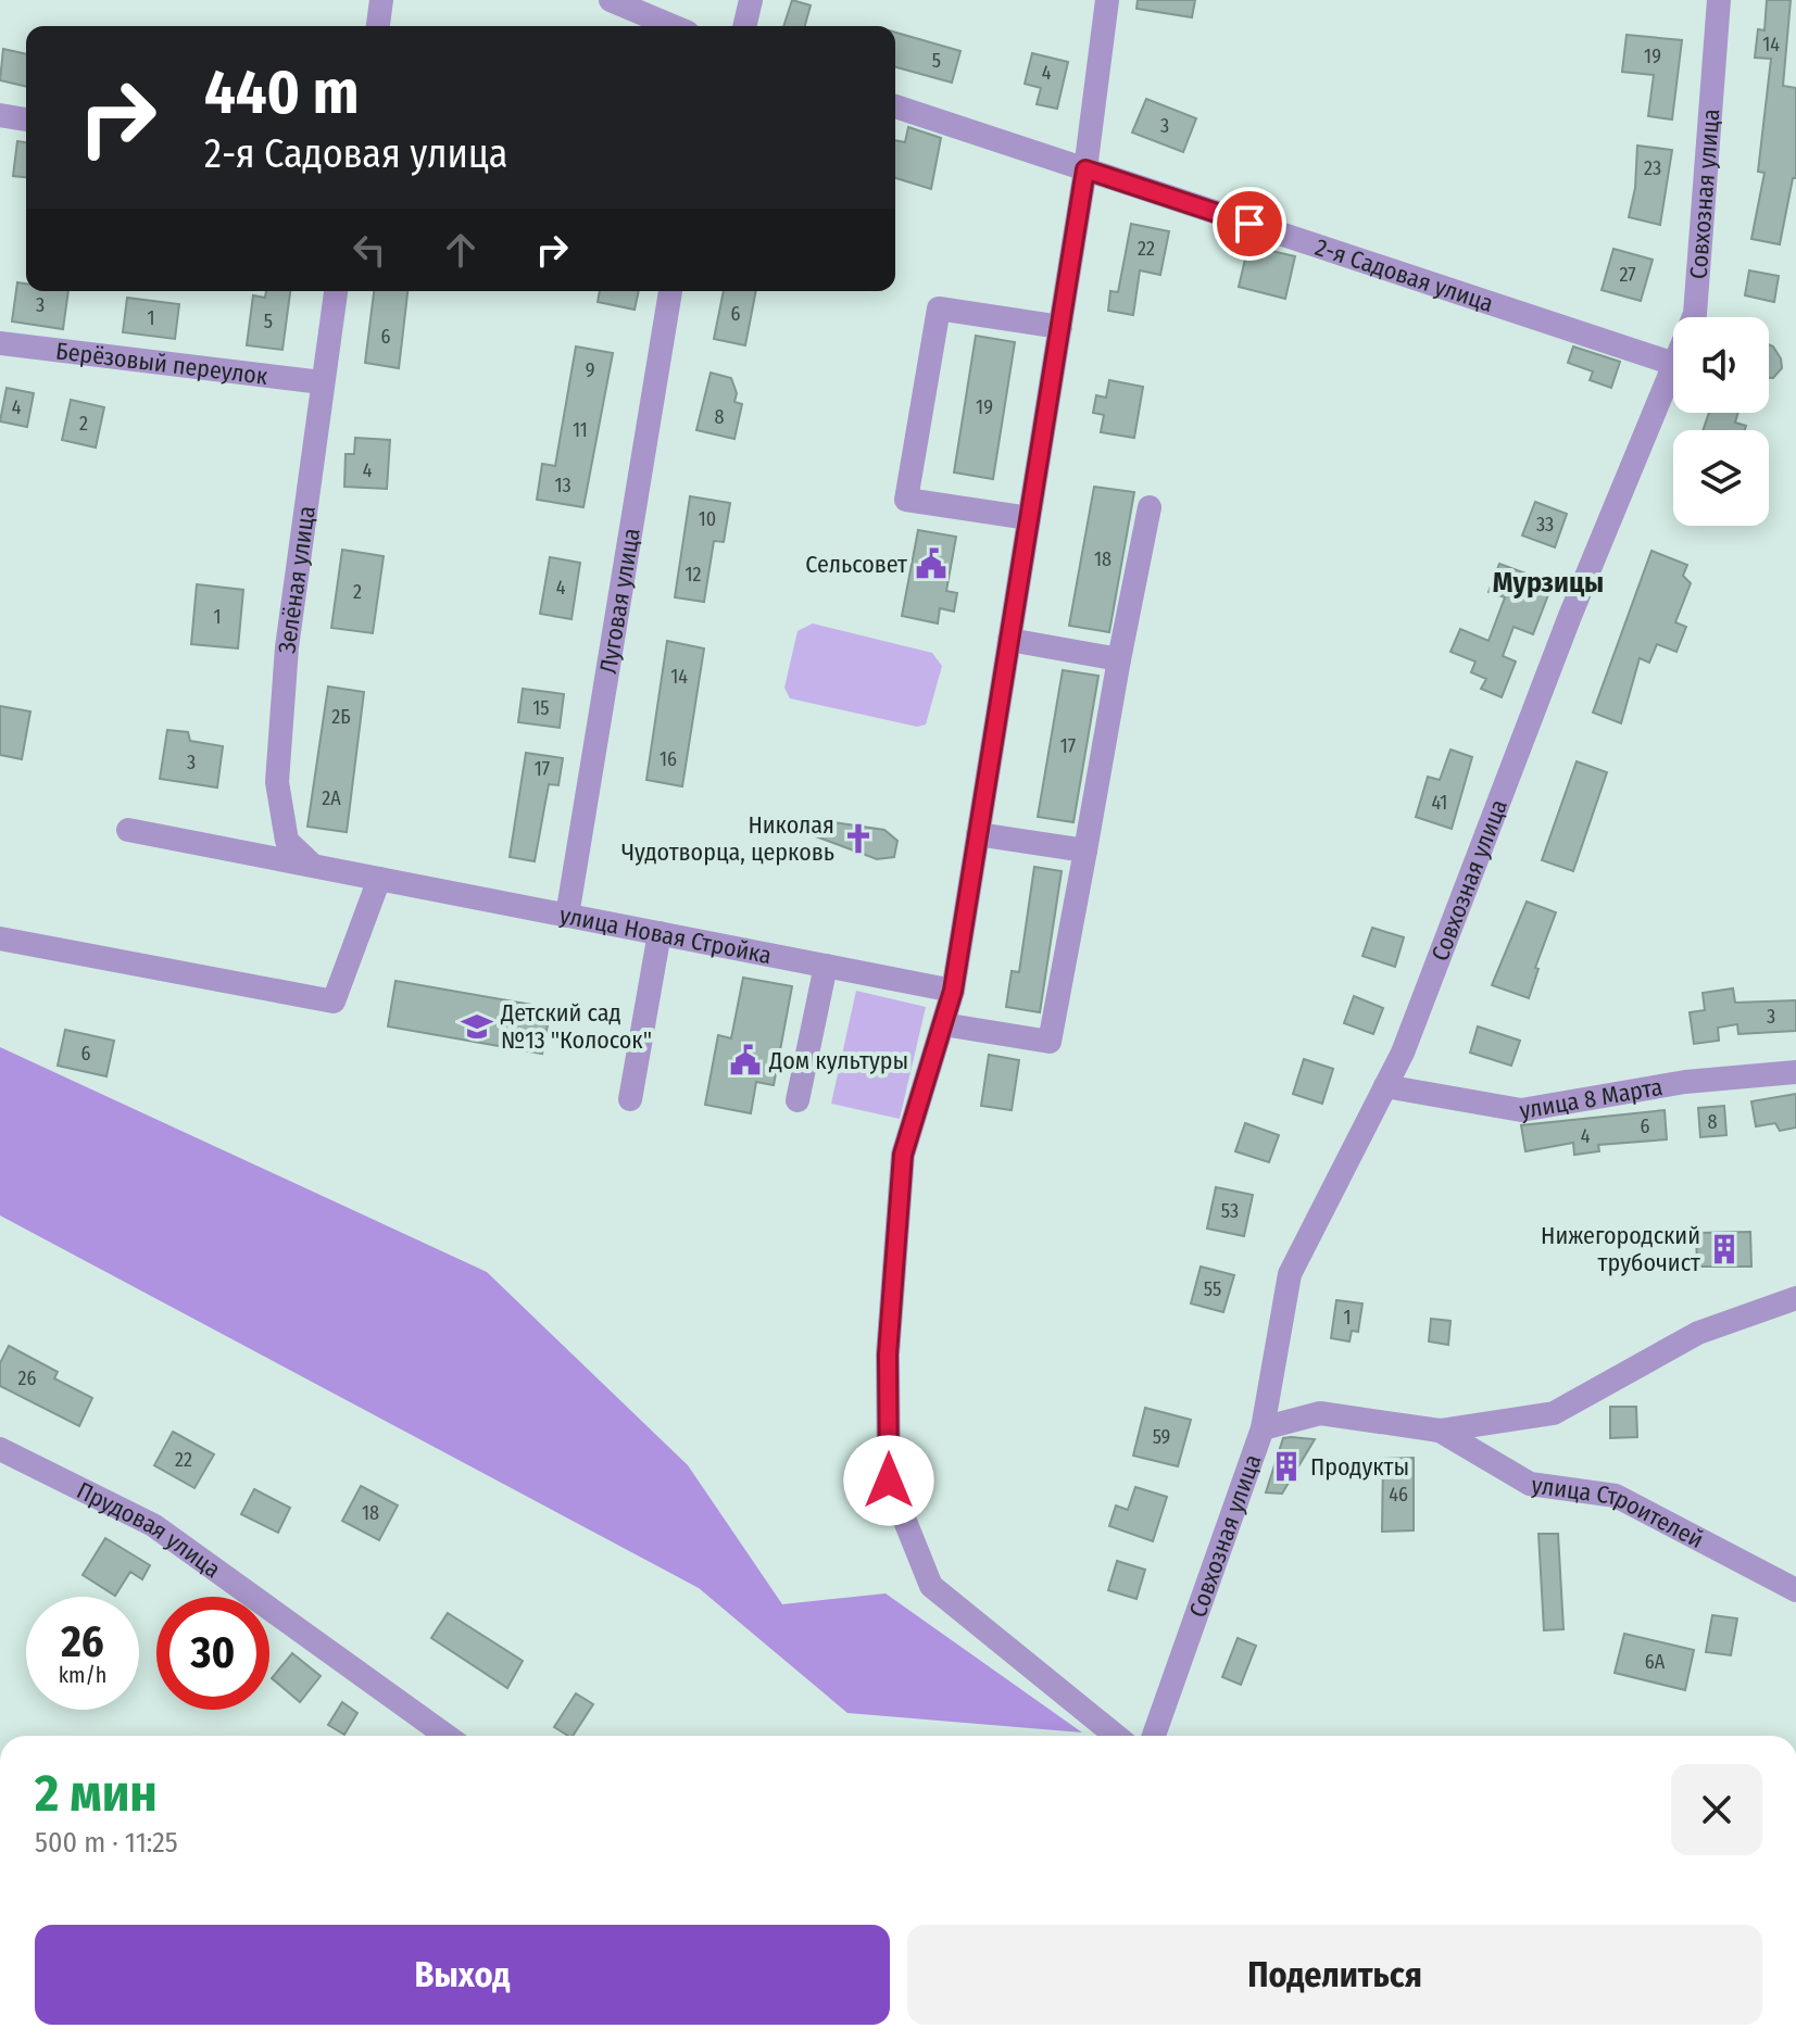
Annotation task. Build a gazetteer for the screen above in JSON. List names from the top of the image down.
{
  "streets": {
    "street": [
      "Совхозная улица",
      "2-я Садовая улица",
      "Берёзовый переулок",
      "Зелёная улица",
      "Луговая улица",
      "улица Новая Стройка",
      "улица 8 Марта",
      "улица Строителей",
      "Прудовая улица"
    ]
  },
  "crossings": [
    ["Совхозная улица", "улица 8 Марта"],
    ["Совхозная улица", "улица Строителей"],
    ["Берёзовый переулок", "Зелёная улица"],
    ["Зелёная улица", "улица Новая Стройка"],
    ["Луговая улица", "улица Новая Стройка"]
  ],
  "districts": ["Мурзицы"],
  "places": {
    "public building": ["Сельсовет", "Дом культуры"],
    "church": ["Николая Чудотворца, церковь"],
    "school or university": ["Детский сад №13 \"Колосок\""],
    "building": ["Нижегородский трубочист", "Продукты"]
  },
  "house_numbers": [
    "14",
    "19",
    "5",
    "4",
    "3",
    "23",
    "22",
    "27",
    "3",
    "6",
    "1",
    "5",
    "6",
    "9",
    "4",
    "19",
    "8",
    "2",
    "11",
    "4",
    "13",
    "10",
    "33",
    "18",
    "12",
    "4",
    "2",
    "1",
    "14",
    "15",
    "2Б",
    "17",
    "16",
    "3",
    "17",
    "2А",
    "41",
    "3",
    "6",
    "8",
    "6",
    "4",
    "53",
    "55",
    "1",
    "26",
    "59",
    "22",
    "46",
    "18",
    "6А"
  ],
  "page": {
    "turn": ["440 m", "2-я Садовая улица"],
    "speed": "26 km/h",
    "limit": "30",
    "heading": ["2 мин", "500 m · 11:25"],
    "buttons": ["Выход", "Поделиться"]
  }
}
